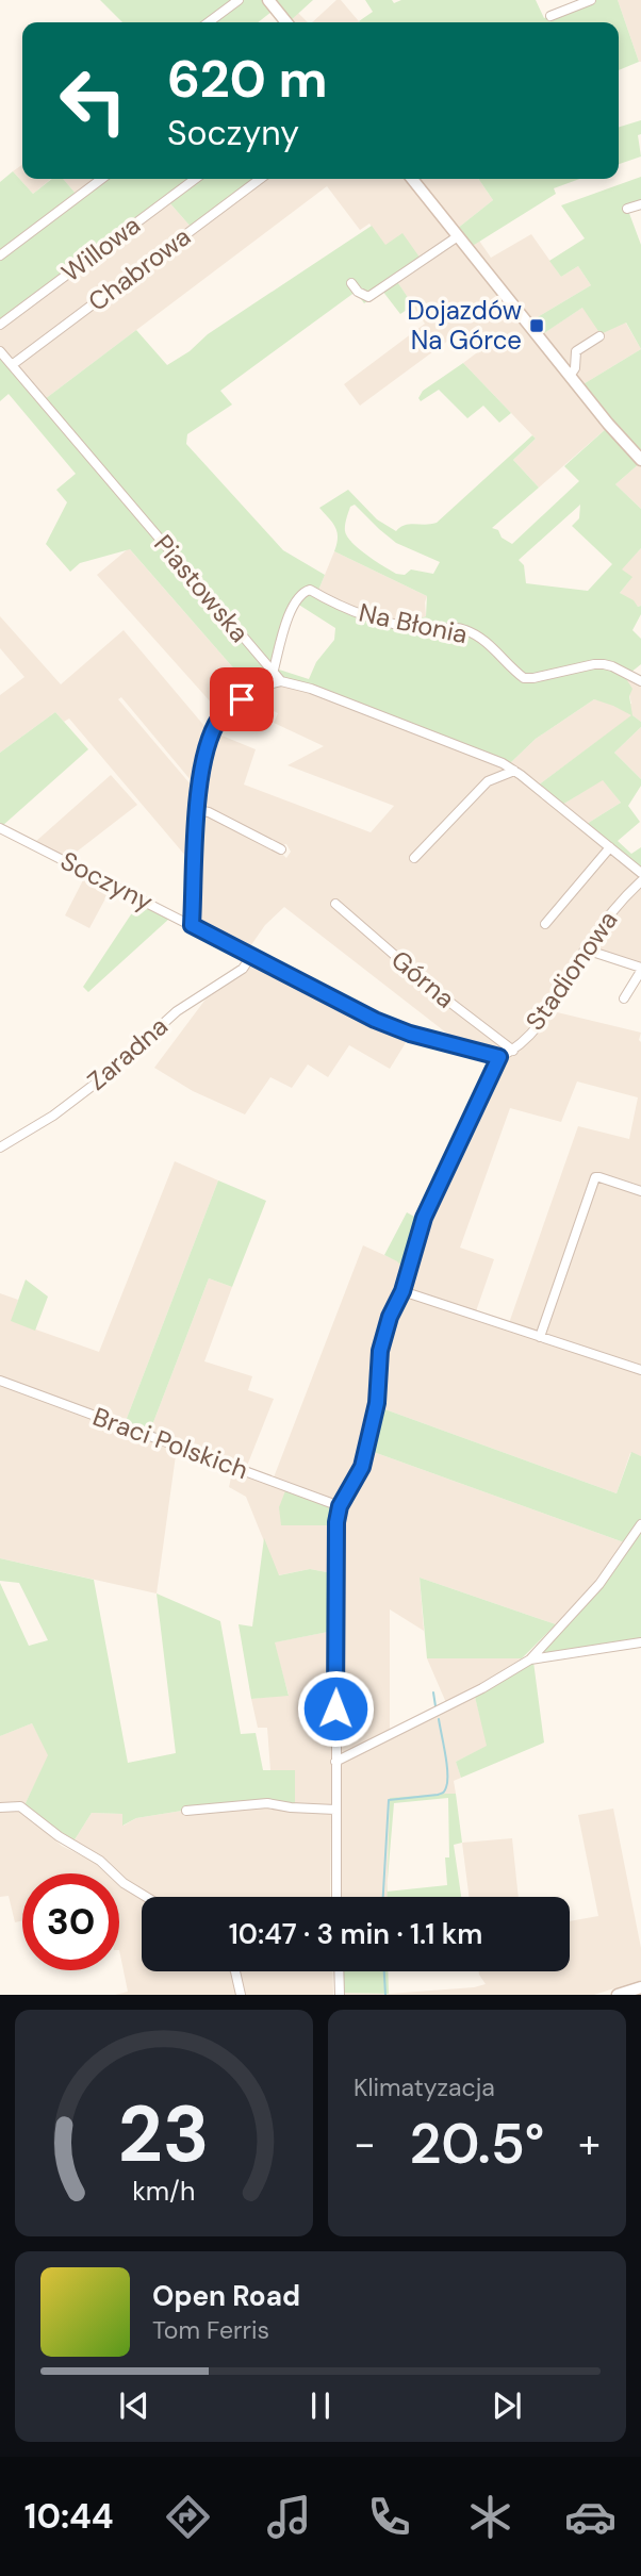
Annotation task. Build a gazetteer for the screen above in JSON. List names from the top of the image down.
{
  "streets": {
    "street": [
      "Willowa",
      "Chabrowa",
      "Piastowska",
      "Na Błonia",
      "Soczyny",
      "Stadionowa",
      "Górna",
      "Zaradna",
      "Braci Polskich"
    ]
  },
  "crossings": [
    ["Chabrowa", "Piastowska"],
    ["Piastowska", "Na Błonia"],
    ["Soczyny", "Stadionowa"],
    ["Soczyny", "Zaradna"],
    ["Stadionowa", "Górna"]
  ],
  "places": {
    "transit": ["Dojazdów Na Górce"]
  },
  "page": {
    "turn": ["620 m", "Soczyny"],
    "limit": "30",
    "trip": "10:47 · 3 min · 1.1 km",
    "tile": "Klimatyzacja",
    "heat": ["−", "20.5°", "+"],
    "song": ["Open Road", "Tom Ferris"],
    "tabs": "10:44",
    "gauge": ["23", "km/h"]
  }
}
